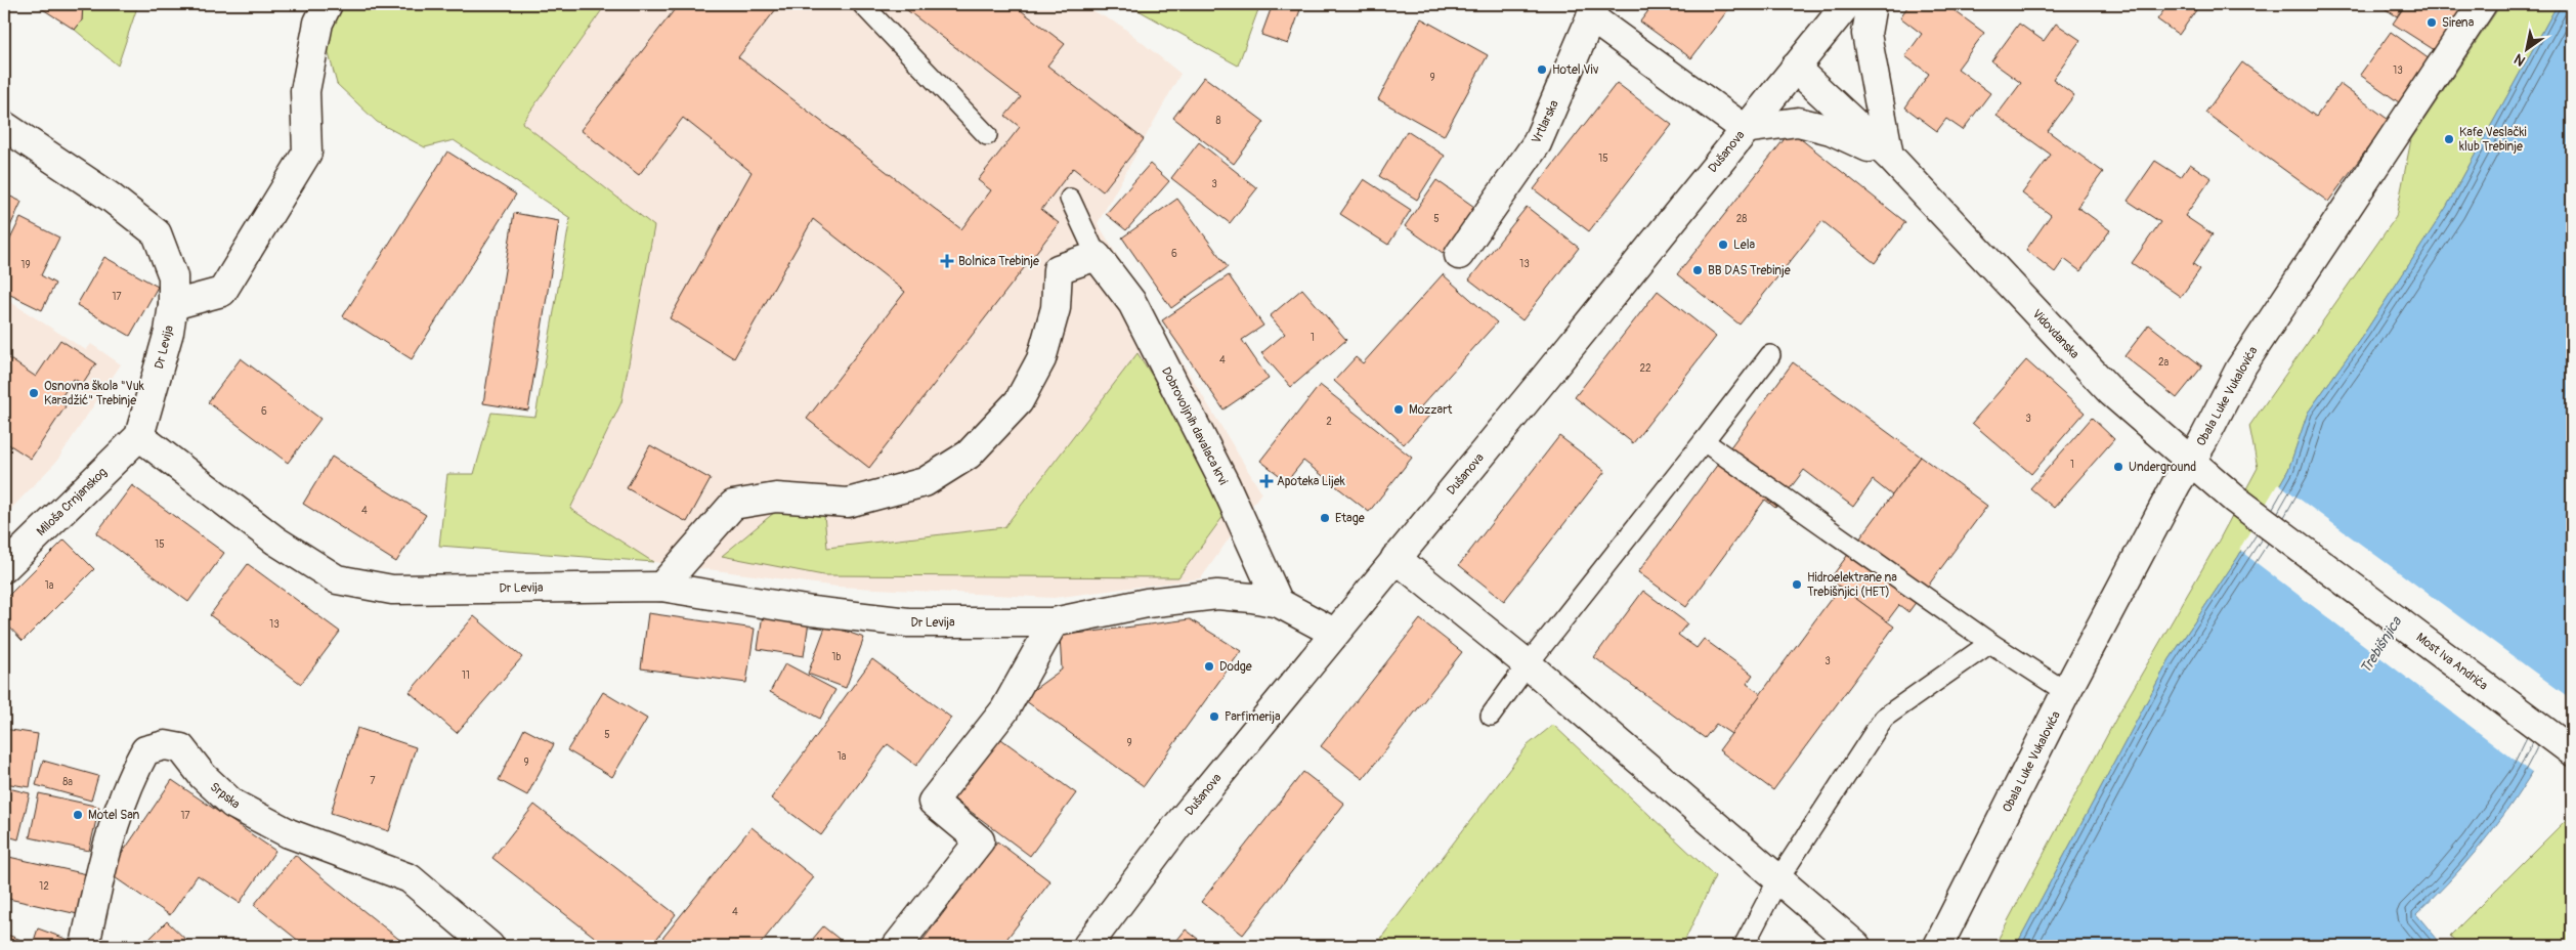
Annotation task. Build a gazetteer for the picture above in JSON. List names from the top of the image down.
{
  "streets": {
    "street": [
      "Vrtlarska",
      "Dušanova",
      "Vidovdanska",
      "Dr Levija",
      "Obala Luke Vukalovića",
      "Dobrovoljnih davalaca krvi",
      "Miloša Crnjanskog",
      "Most Iva Andrića",
      "Srpska"
    ]
  },
  "crossings": [
    ["Dušanova", "Vidovdanska"],
    ["Dušanova", "Dr Levija"],
    ["Vidovdanska", "Obala Luke Vukalovića"],
    ["Vidovdanska", "Most Iva Andrića"],
    ["Dr Levija", "Dobrovoljnih davalaca krvi"],
    ["Dr Levija", "Miloša Crnjanskog"]
  ],
  "water": ["Trebišnjica"],
  "places": {
    "other": [
      "Sirena",
      "Hotel Viv",
      "Kafe Veslački klub Trebinje",
      "Lela",
      "BB DAS Trebinje",
      "Osnovna škola \"Vuk Karadžić\" Trebinje",
      "Mozzart",
      "Underground",
      "Etage",
      "Hidroelektrane na Trebišnjici (HET)",
      "Dodge",
      "Parfimerija",
      "Motel San"
    ],
    "health": ["Bolnica Trebinje", "Apoteka Lijek"]
  },
  "house_numbers": [
    "13",
    "9",
    "8",
    "15",
    "3",
    "5",
    "28",
    "6",
    "13",
    "19",
    "17",
    "1",
    "4",
    "2а",
    "22",
    "6",
    "3",
    "2",
    "1",
    "4",
    "15",
    "1a",
    "13",
    "1b",
    "3",
    "11",
    "5",
    "9",
    "1a",
    "9",
    "7",
    "8a",
    "17",
    "12",
    "4"
  ],
  "north": "bottom left"
}
